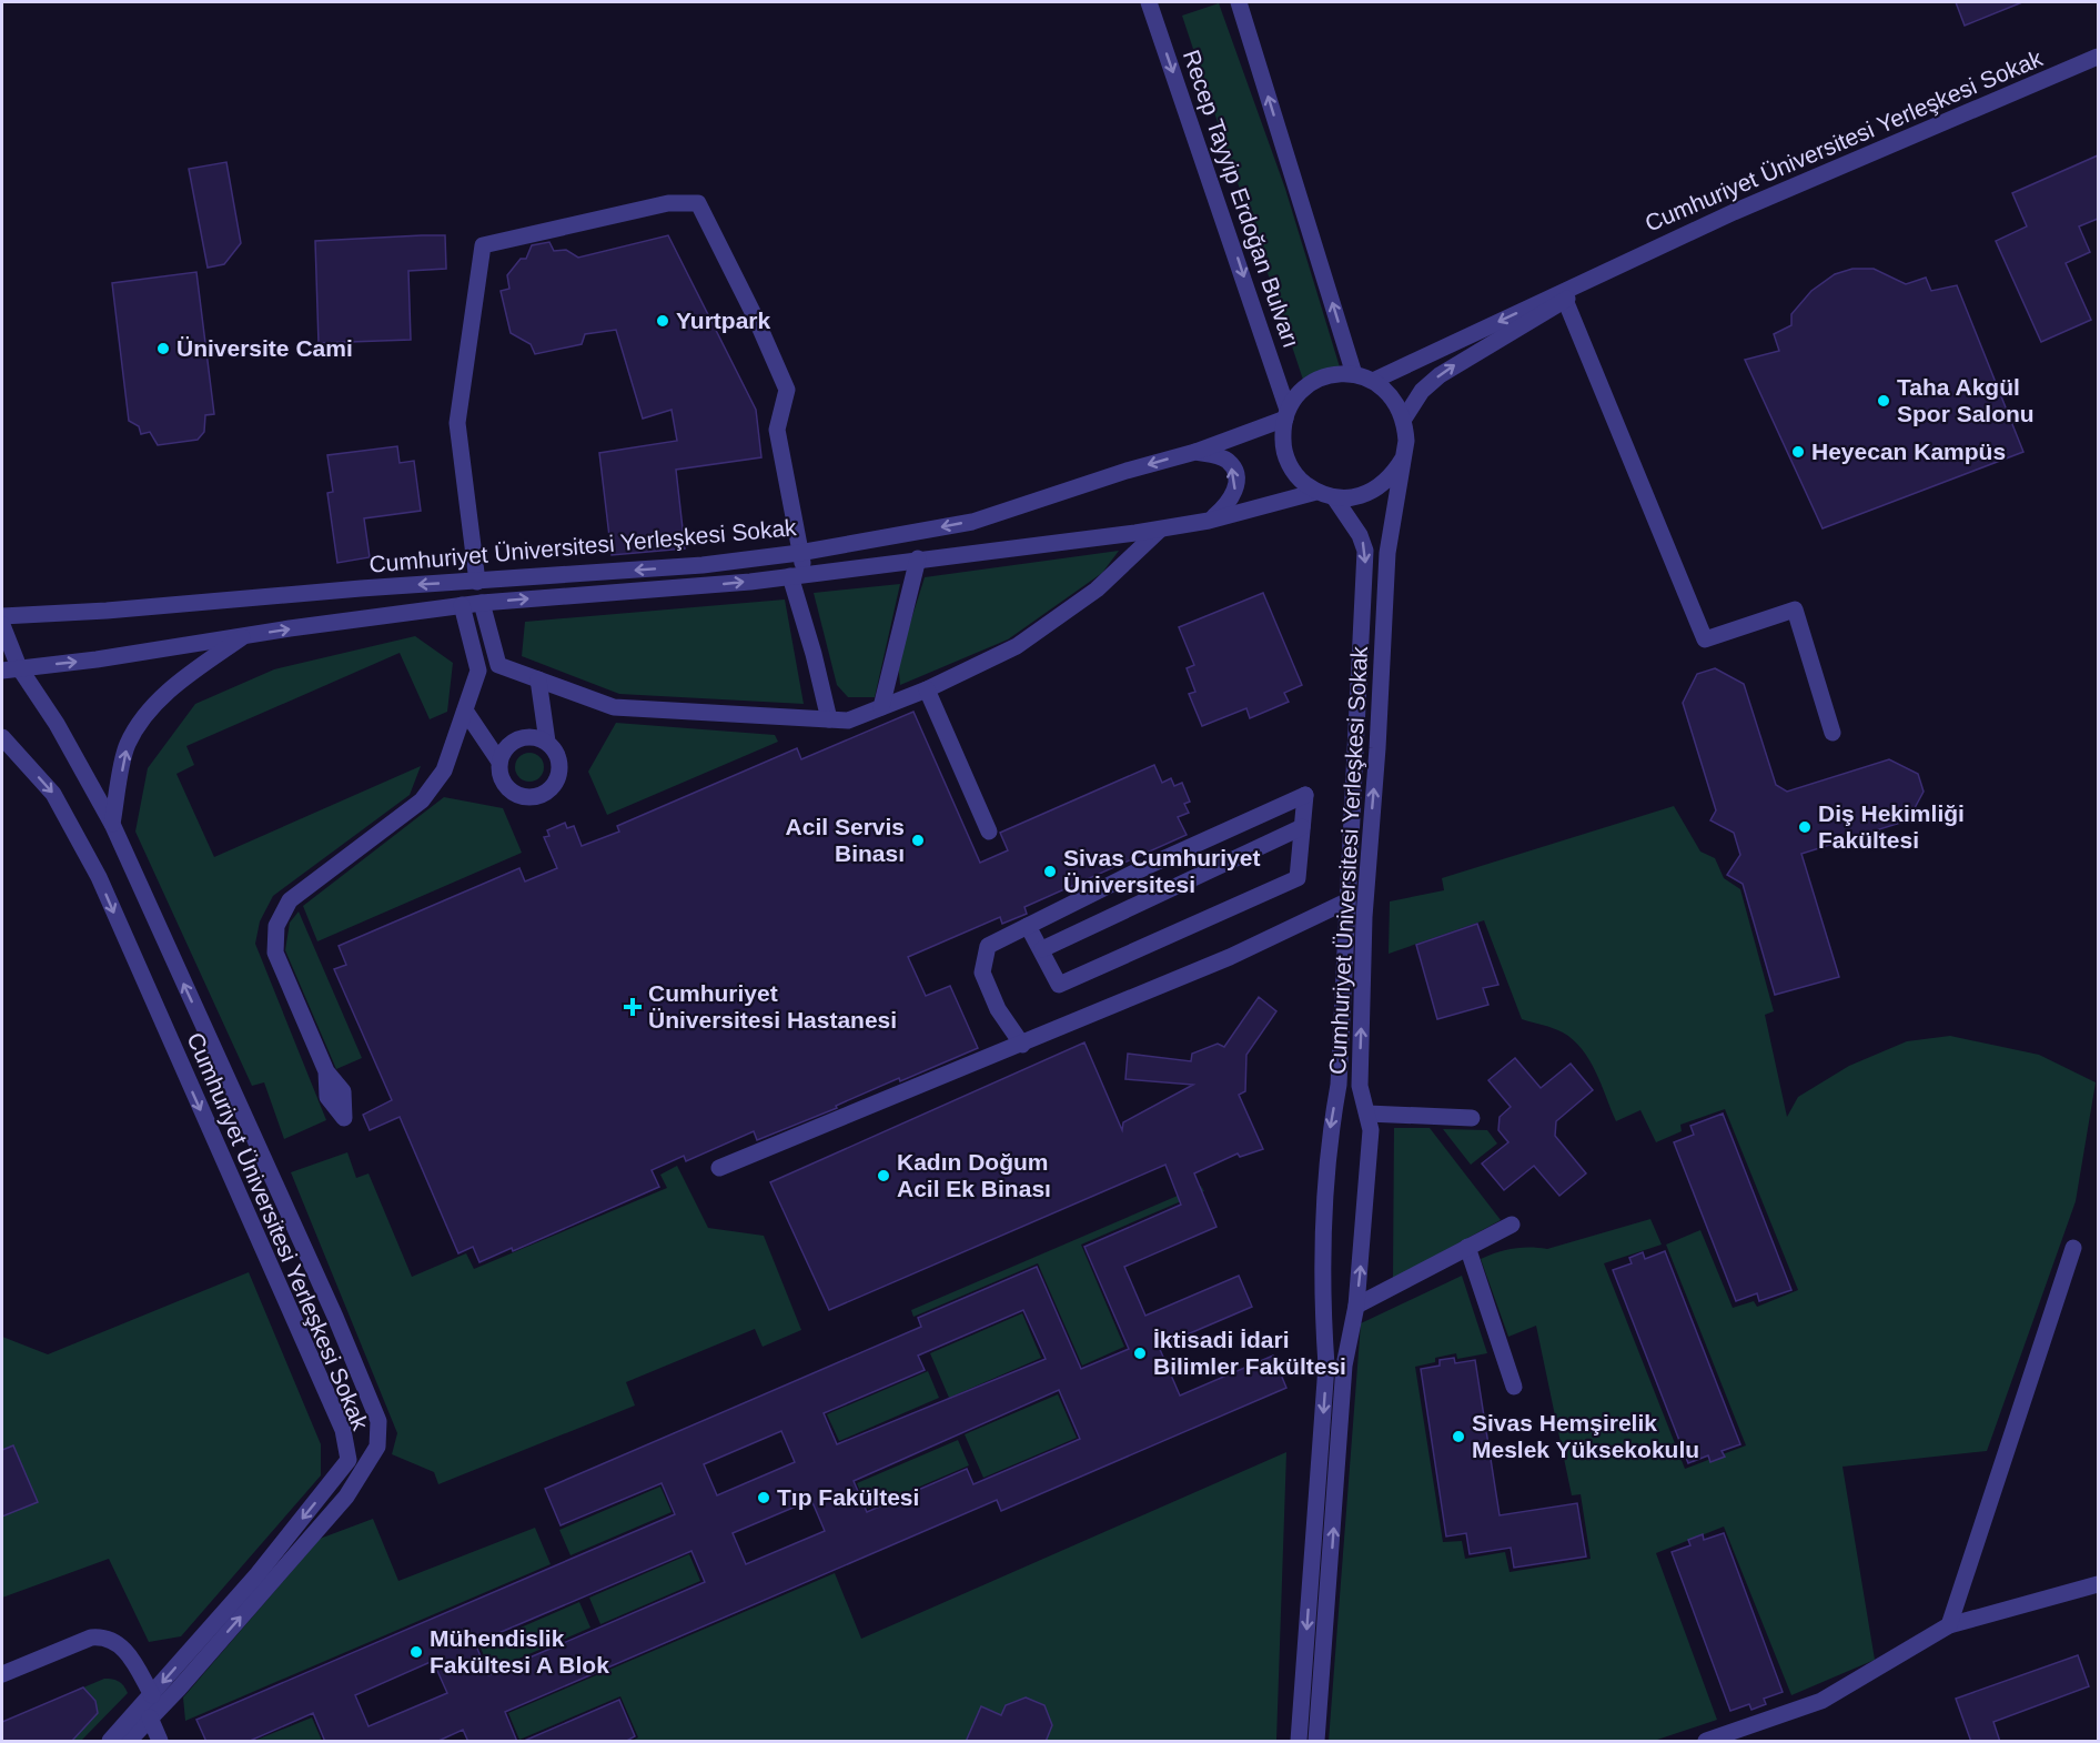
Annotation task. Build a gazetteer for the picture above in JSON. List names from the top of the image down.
{
  "streets": {
    "street": ["Cumhuriyet Üniversitesi Yerleşkesi Sokak", "Recep Tayyip Erdoğan Bulvarı"]
  },
  "crossings": [
    ["Cumhuriyet Üniversitesi Yerleşkesi Sokak", "Recep Tayyip Erdoğan Bulvarı"]
  ],
  "places": {
    "other": [
      "Yurtpark",
      "Üniversite Cami",
      "Taha Akgül Spor Salonu",
      "Heyecan Kampüs",
      "Diş Hekimliği Fakültesi",
      "Acil Servis Binası",
      "Sivas Cumhuriyet Üniversitesi",
      "Kadın Doğum Acil Ek Binası",
      "İktisadi İdari Bilimler Fakültesi",
      "Sivas Hemşirelik Meslek Yüksekokulu",
      "Tıp Fakültesi",
      "Mühendislik Fakültesi A Blok"
    ],
    "health": ["Cumhuriyet Üniversitesi Hastanesi"]
  }
}
